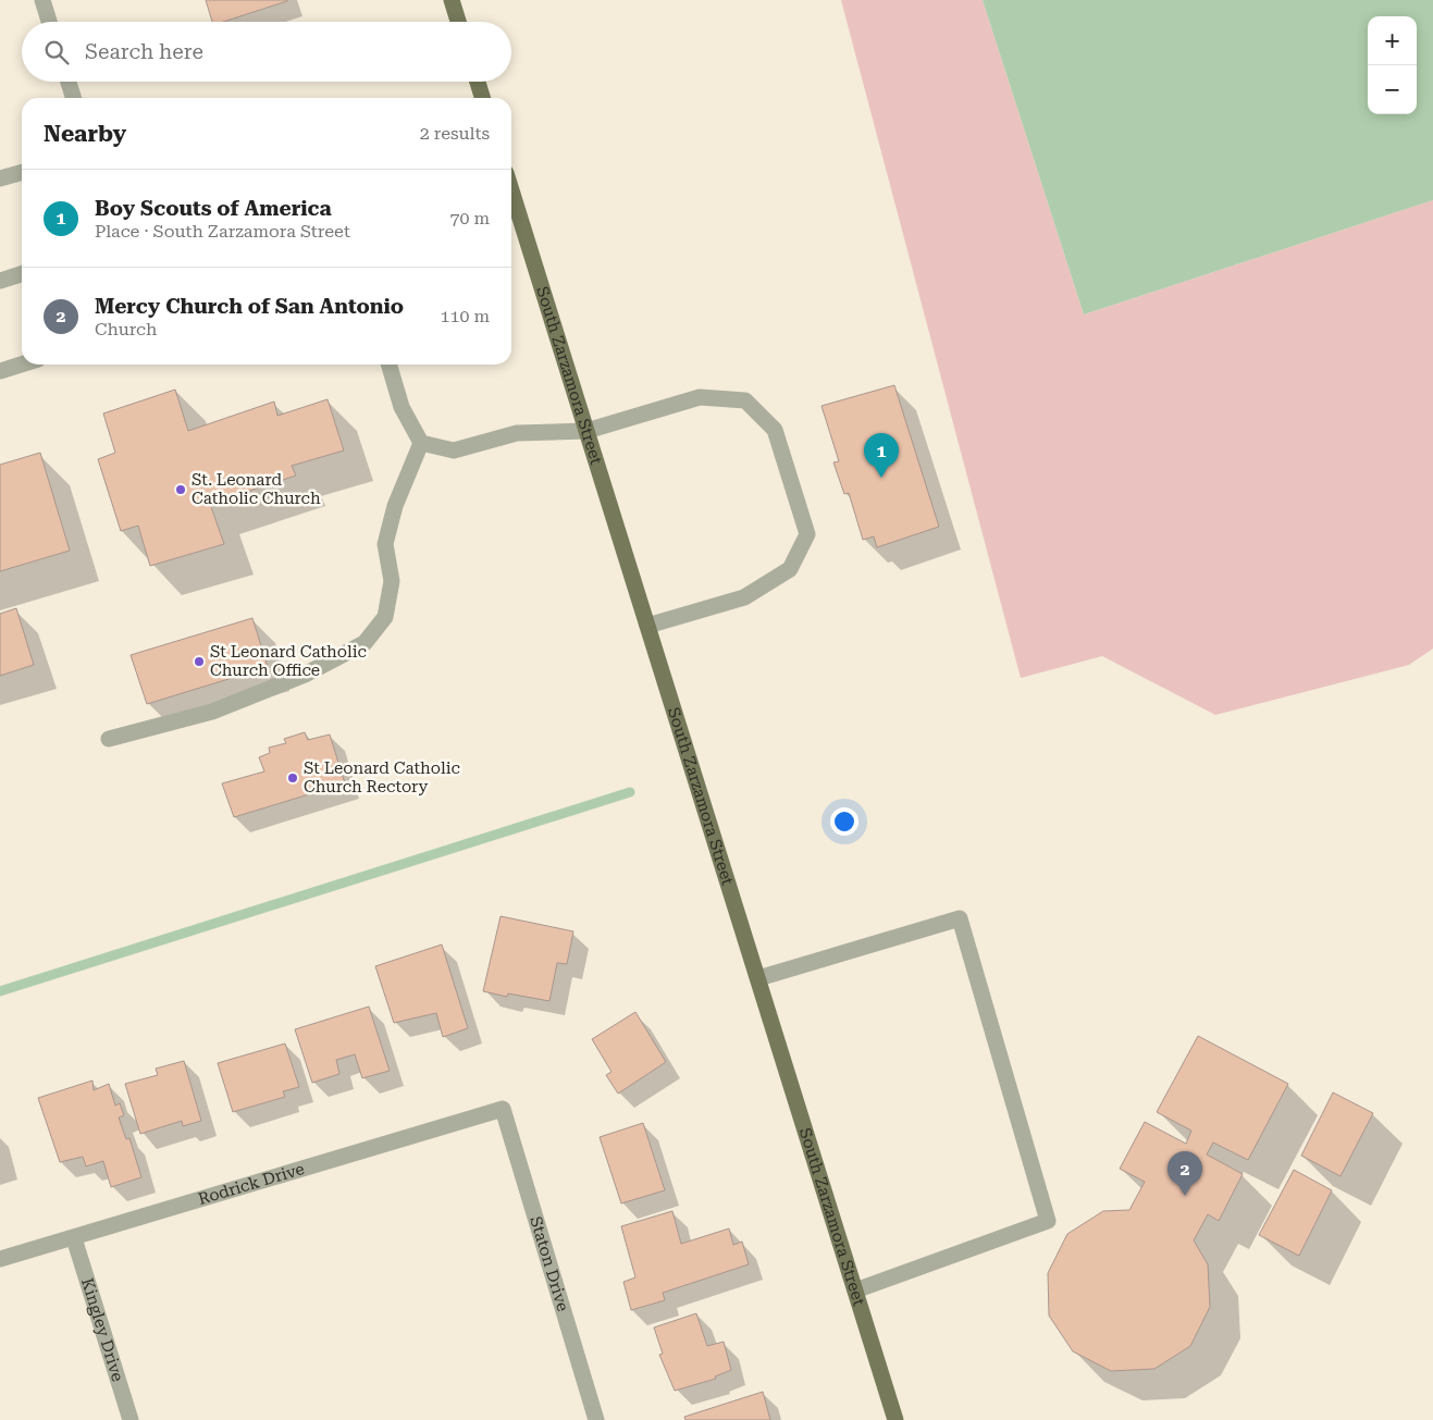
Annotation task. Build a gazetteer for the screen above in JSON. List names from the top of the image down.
{
  "streets": {
    "main road": ["South Zarzamora Street"],
    "street": ["Rodrick Drive", "Staton Drive", "Kingley Drive"]
  },
  "crossings": [
    ["Rodrick Drive", "Staton Drive"],
    ["Rodrick Drive", "Kingley Drive"]
  ],
  "places": ["St. Leonard Catholic Church", "St Leonard Catholic Church Office", "St Leonard Catholic Church Rectory"],
  "page": {
    "map_buttons": ["+", "−"],
    "search": "Search here",
    "heading": ["Nearby", "2 results"],
    "list": [
      {
        "mark": "1",
        "name": "Boy Scouts of America",
        "note": "Place · South Zarzamora Street",
        "value": "70 m"
      },
      {
        "mark": "2",
        "name": "Mercy Church of San Antonio",
        "note": "Church",
        "value": "110 m"
      }
    ],
    "pins": ["1", "2"]
  }
}
